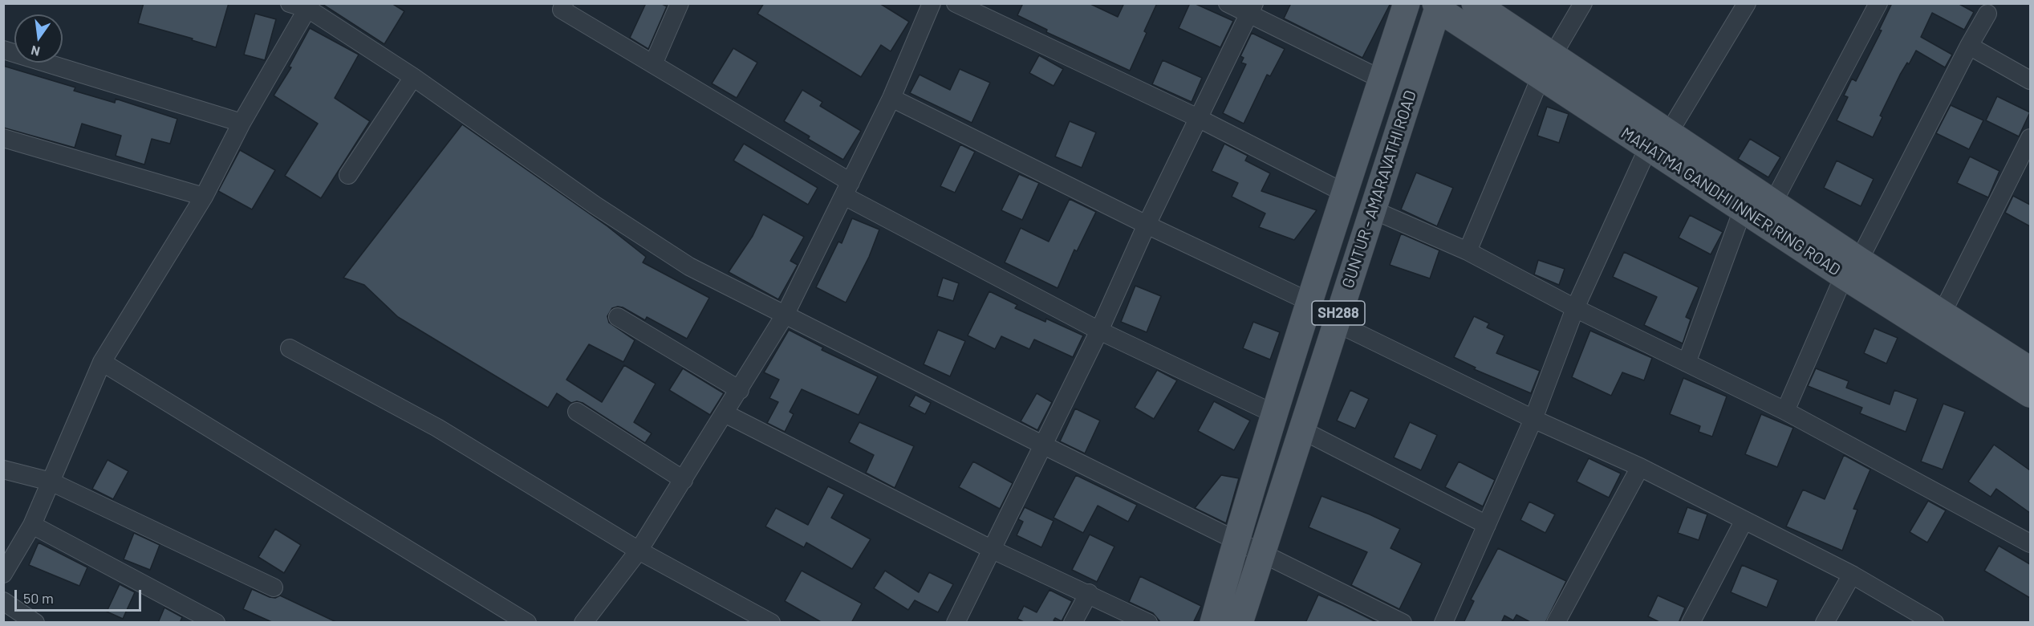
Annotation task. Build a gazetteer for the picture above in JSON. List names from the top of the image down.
{
  "streets": {
    "main road": ["GUNTUR - AMARAVATHI ROAD", "MAHATMA GANDHI INNER RING ROAD", "SH288"]
  },
  "crossings": [
    ["GUNTUR - AMARAVATHI ROAD", "MAHATMA GANDHI INNER RING ROAD"]
  ],
  "scale_bar": "50 m",
  "north": "bottom"
}
